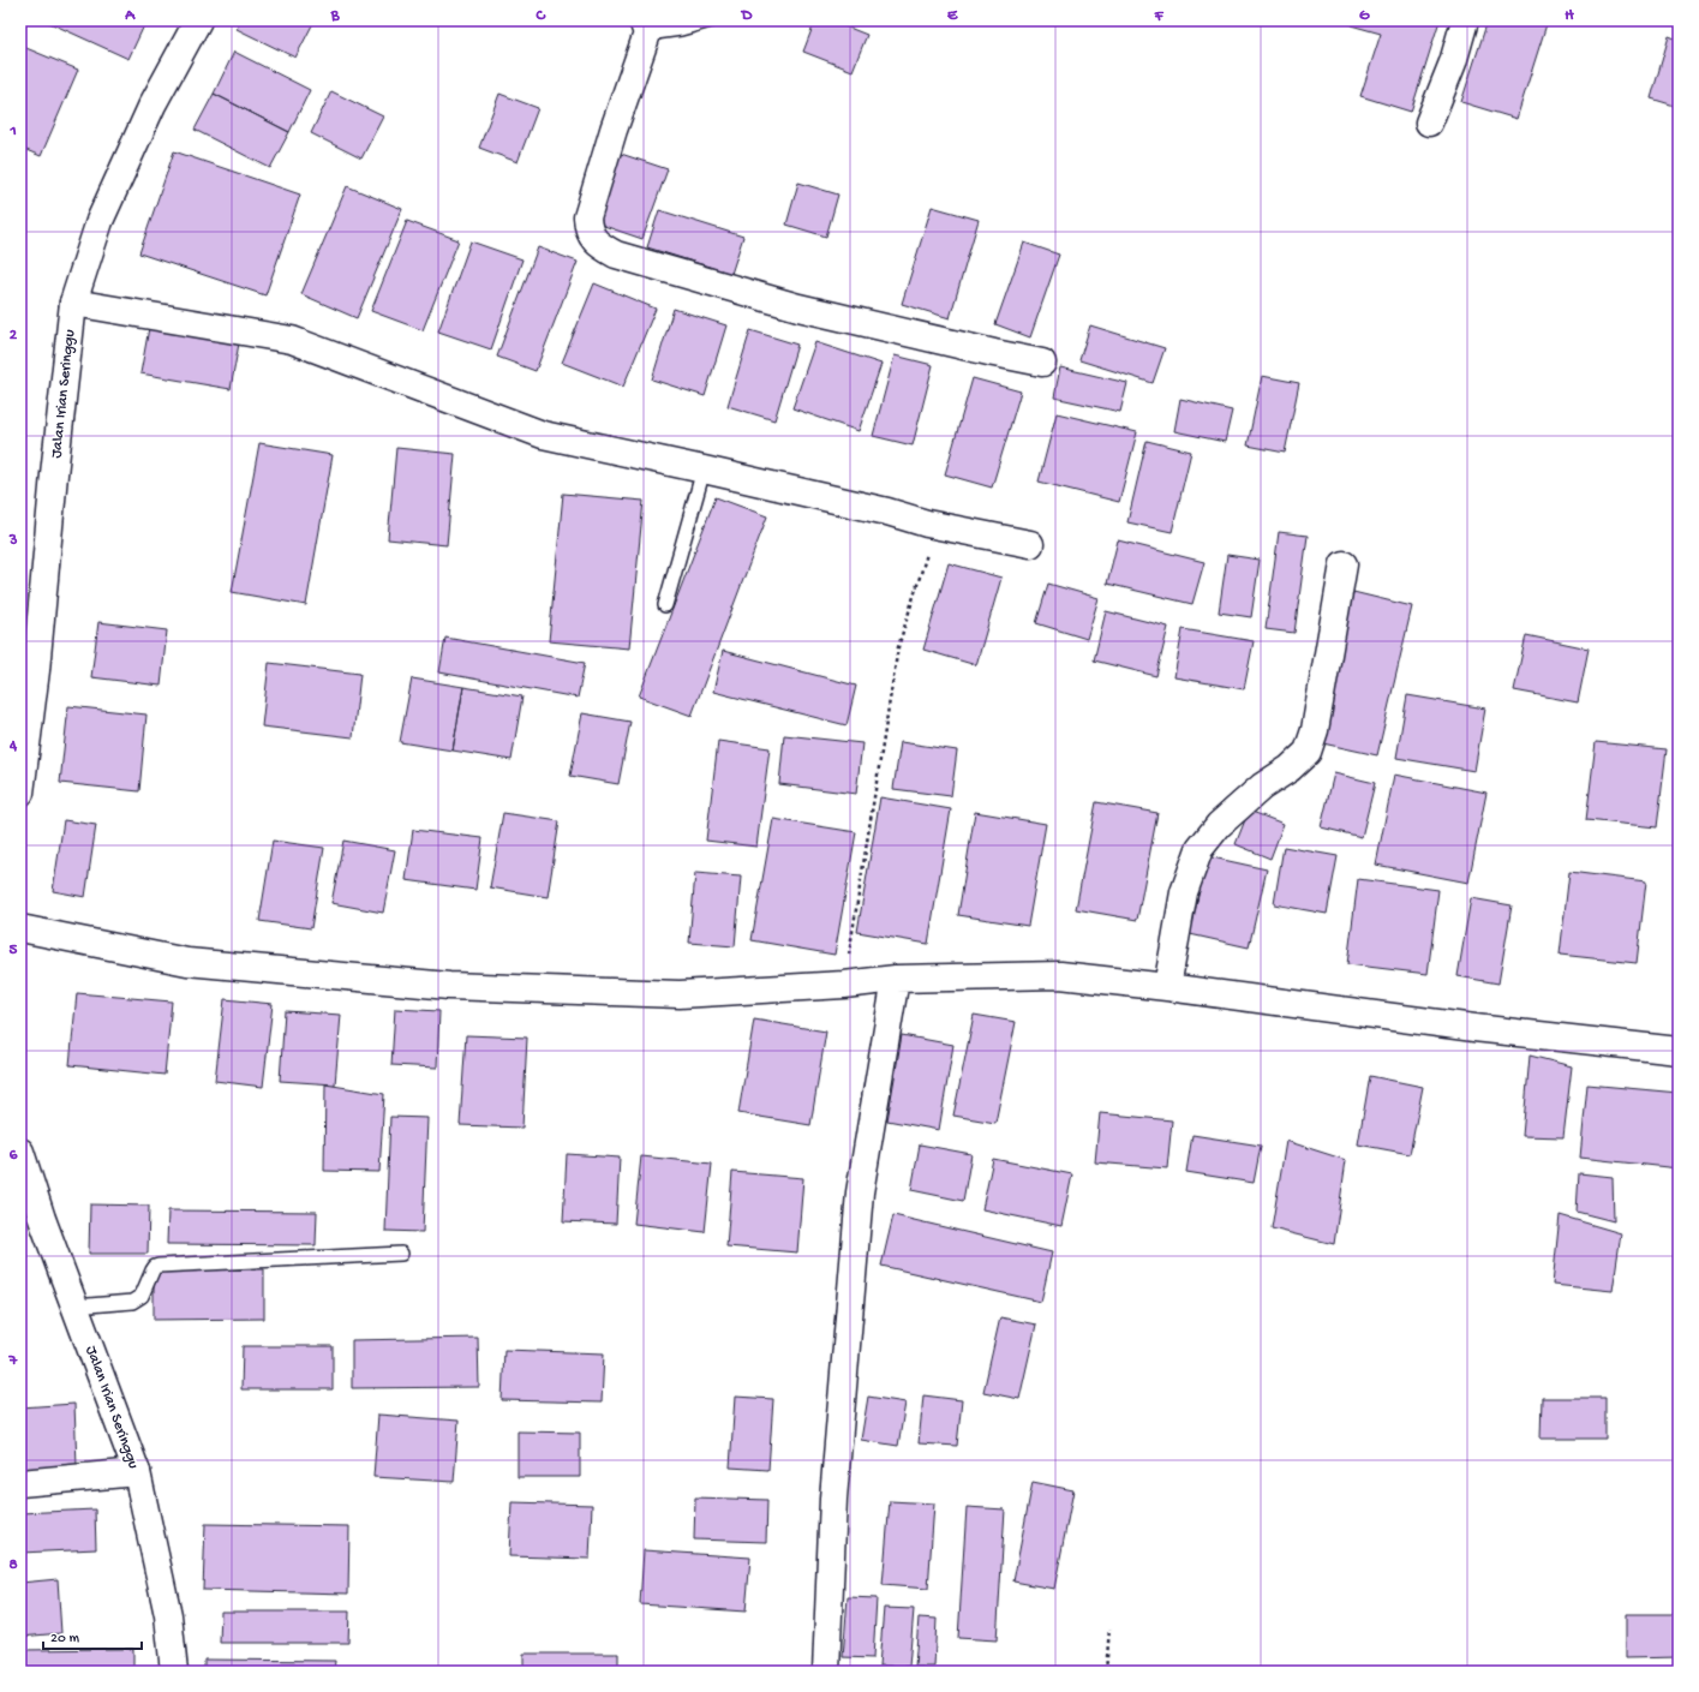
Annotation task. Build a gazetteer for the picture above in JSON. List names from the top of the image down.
{
  "streets": {
    "street": ["Jalan Irian Seringgu"]
  },
  "scale_bar": "20 m",
  "grid": {
    "columns": [
      "A",
      "B",
      "C",
      "D",
      "E",
      "F",
      "G",
      "H"
    ],
    "rows": [
      "1",
      "2",
      "3",
      "4",
      "5",
      "6",
      "7",
      "8"
    ]
  }
}
